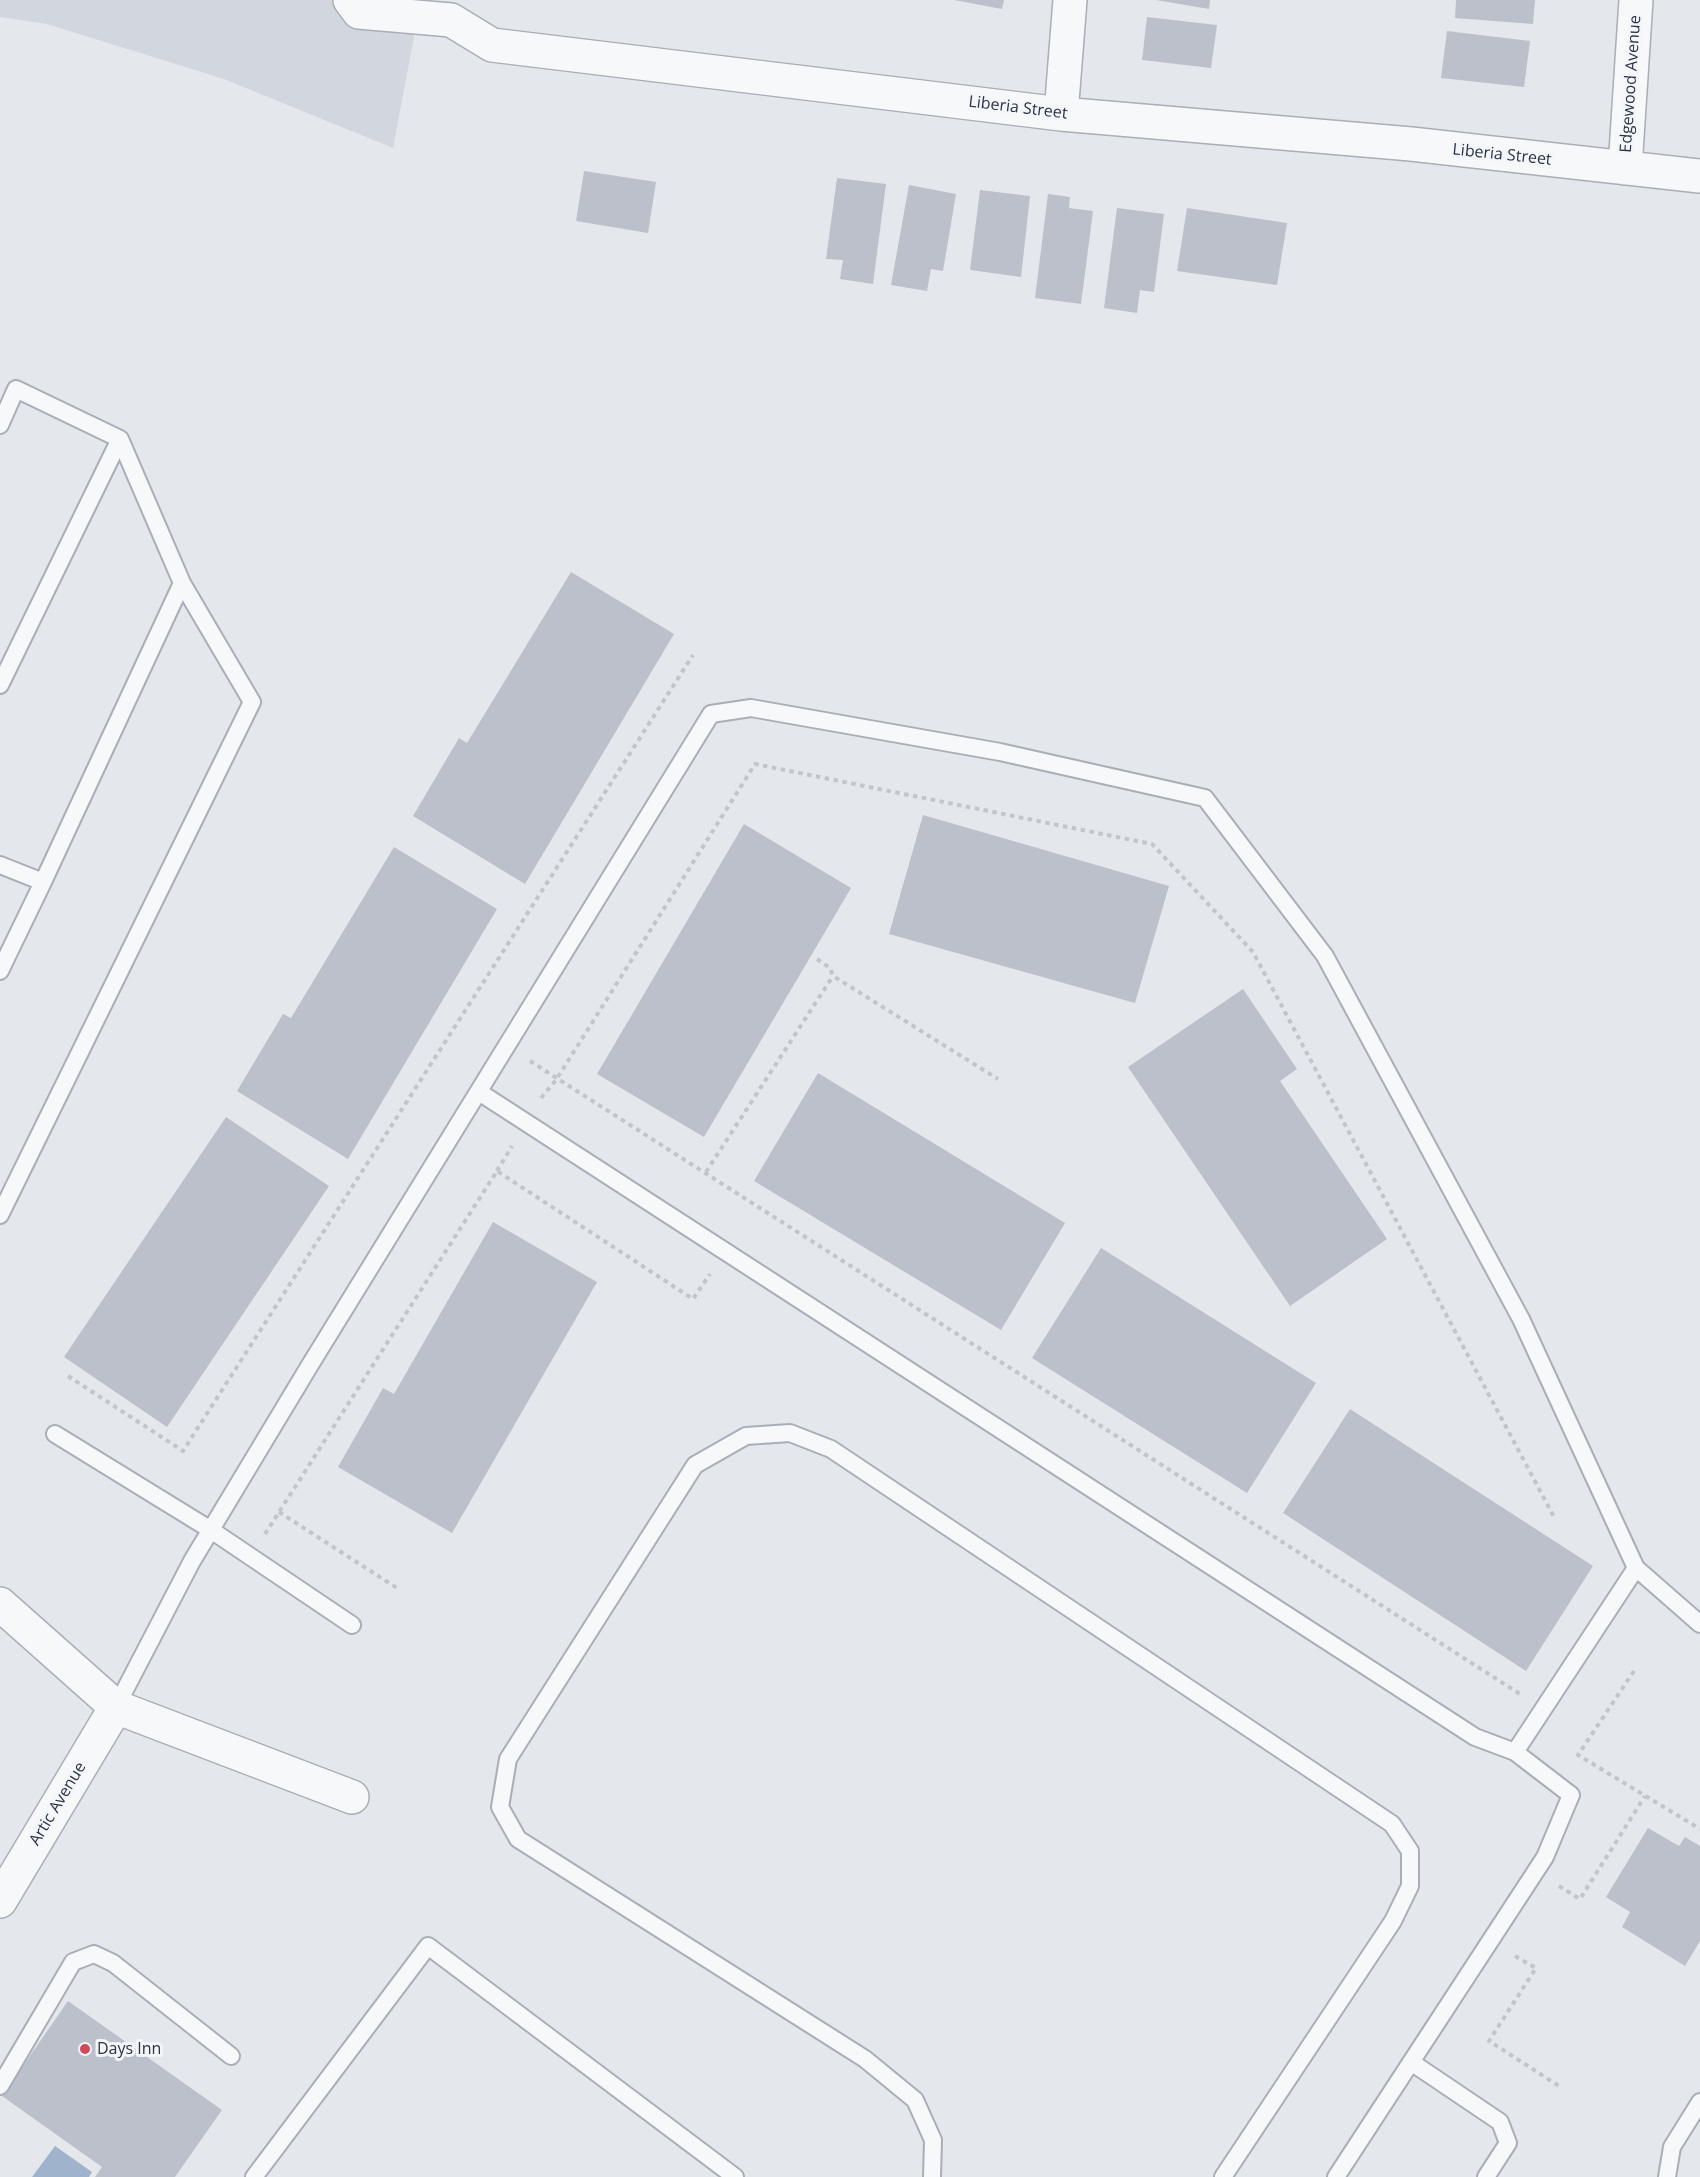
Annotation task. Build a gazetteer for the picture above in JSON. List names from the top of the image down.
{
  "streets": {
    "street": ["Edgewood Avenue", "Liberia Street", "Artic Avenue"]
  },
  "crossings": [
    ["Edgewood Avenue", "Liberia Street"]
  ],
  "places": ["Days Inn"]
}
